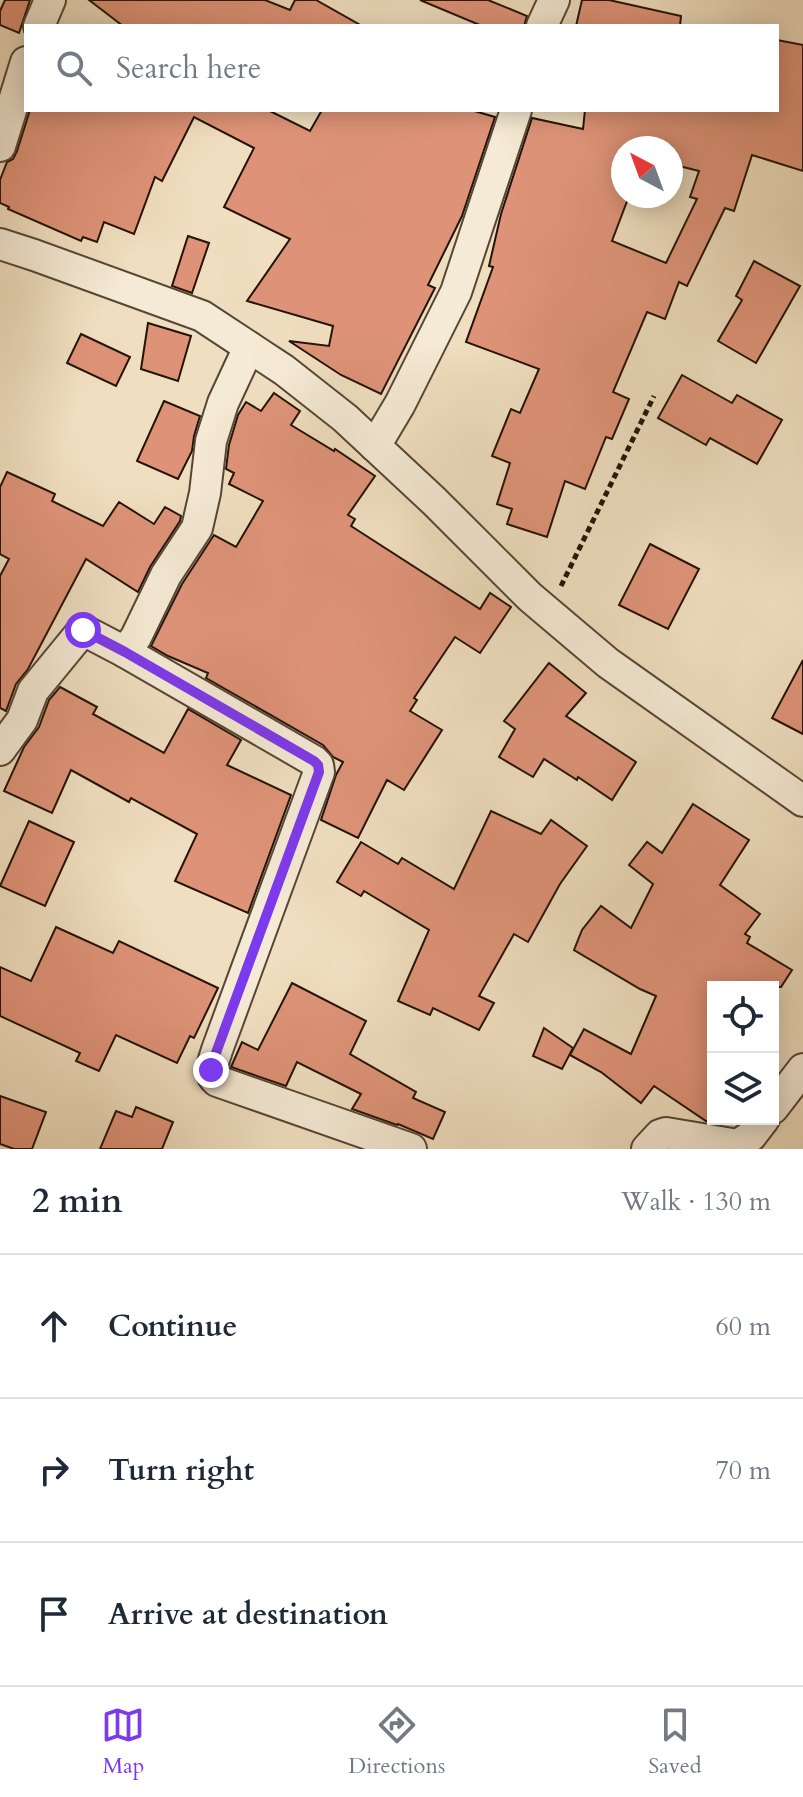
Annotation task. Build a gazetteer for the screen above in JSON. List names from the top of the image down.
{
  "north": "top left",
  "page": {
    "search": "Search here",
    "heading": ["2 min", "Walk · 130 m"],
    "list": [
      ["Continue", "60 m"],
      ["Turn right", "70 m"],
      "Arrive at destination"
    ],
    "nav": ["Map", "Directions", "Saved"]
  }
}
